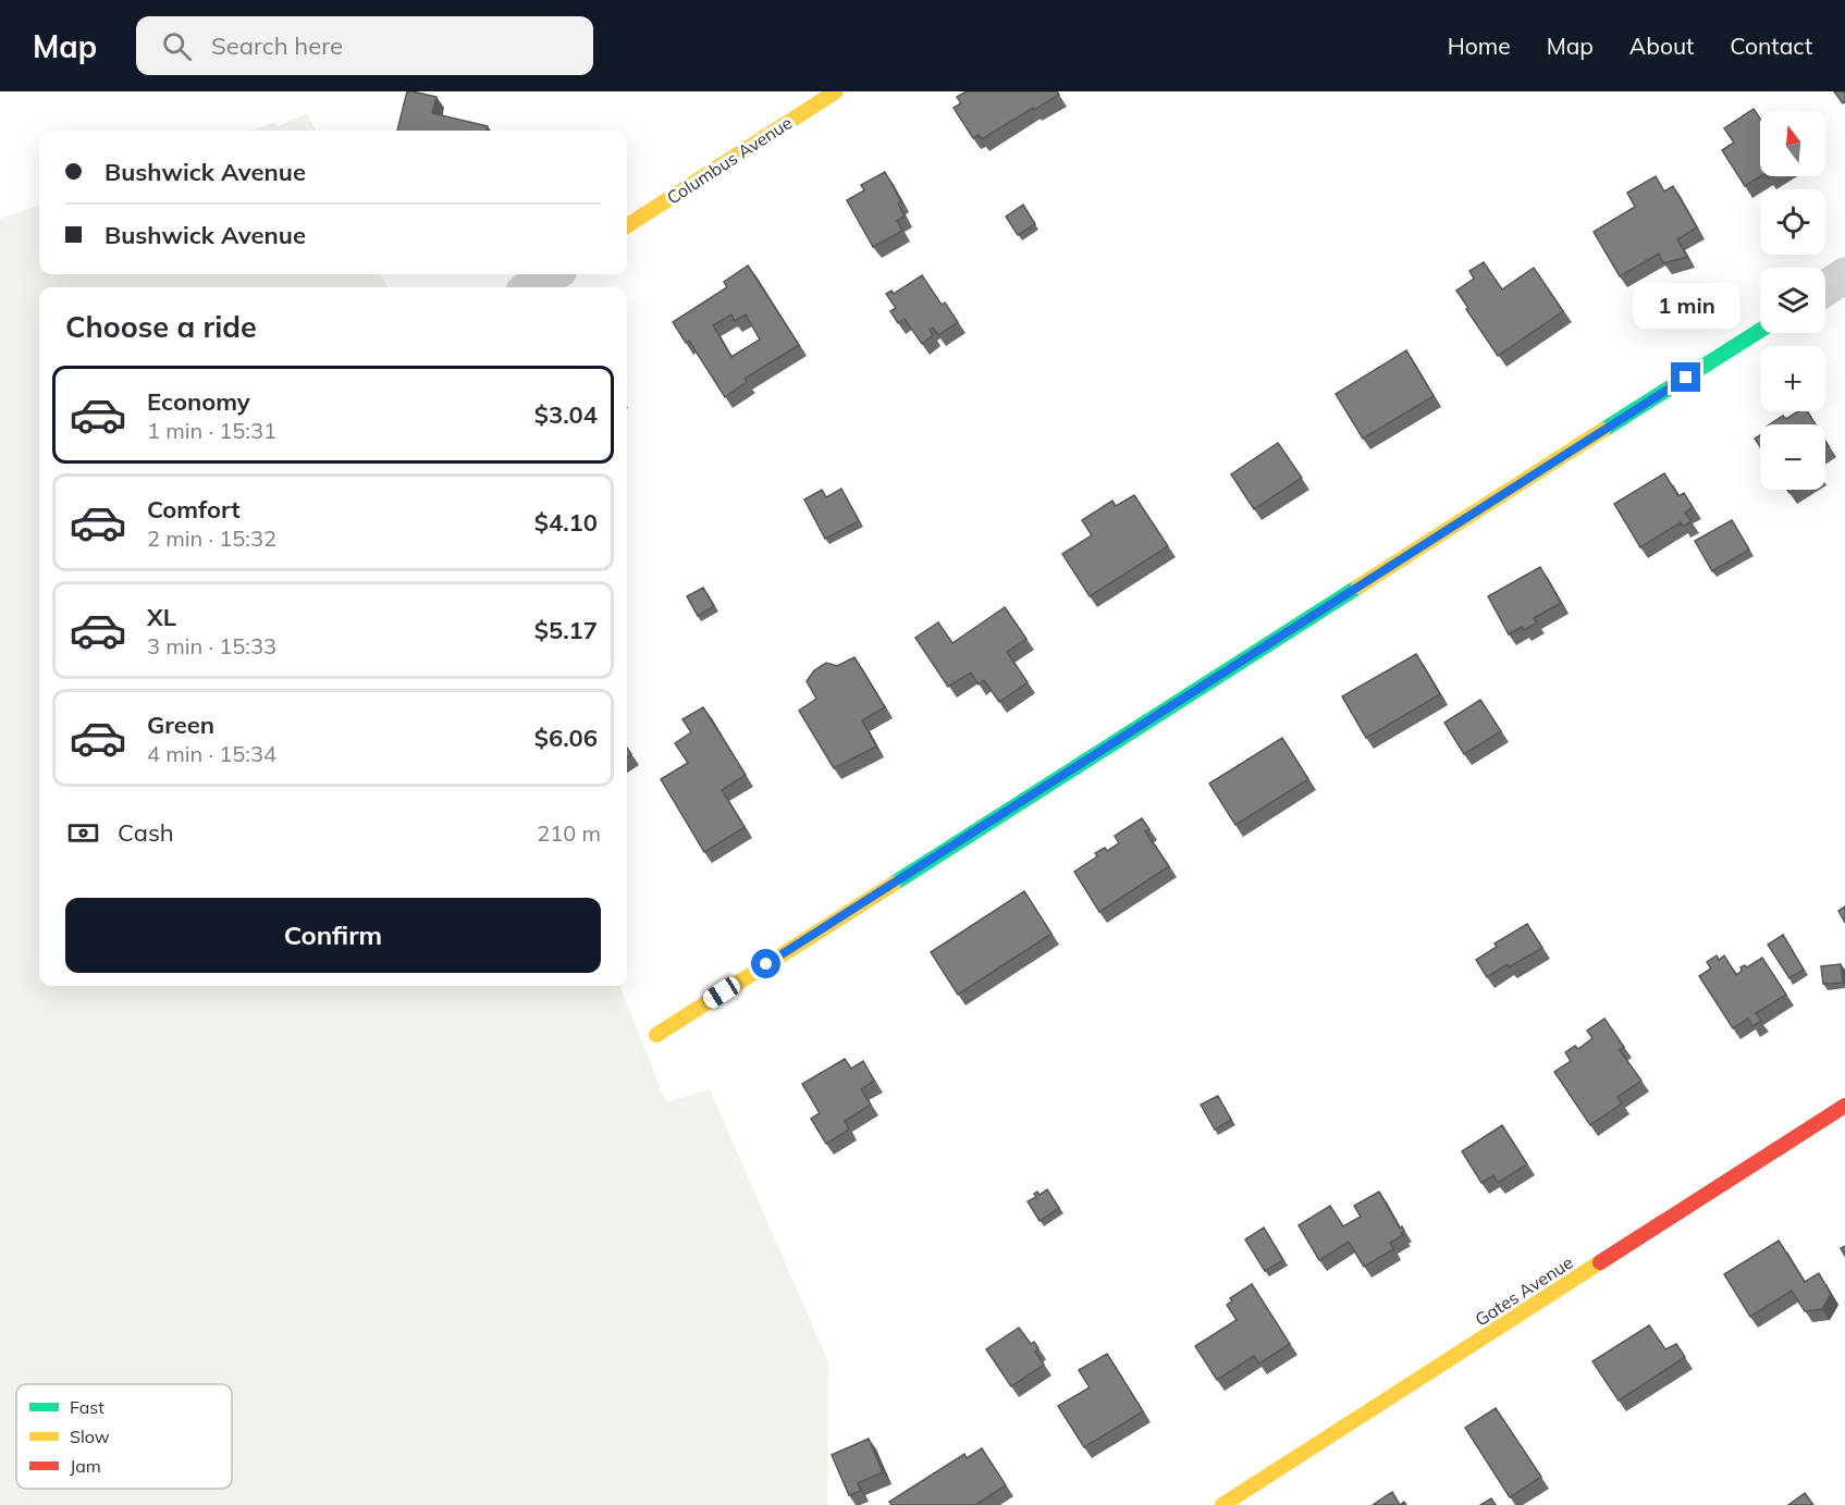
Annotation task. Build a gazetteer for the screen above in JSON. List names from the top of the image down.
{
  "streets": {
    "street": ["Columbus Avenue", "Gates Avenue"]
  },
  "legend": ["Fast", "Slow", "Jam"],
  "north": "top",
  "page": {
    "header": "Map",
    "search": "Search here",
    "nav": [
      "Home",
      "Map",
      "About",
      "Contact"
    ],
    "map_buttons": ["+", "−"],
    "banner": ["Bushwick Avenue", "Bushwick Avenue"],
    "bubble": "1 min",
    "heading": "Choose a ride",
    "list": [
      {
        "name": "Economy",
        "note": "1 min · 15:31",
        "value": "$3.04"
      },
      {
        "name": "Comfort",
        "note": "2 min · 15:32",
        "value": "$4.10"
      },
      {
        "name": "XL",
        "note": "3 min · 15:33",
        "value": "$5.17"
      },
      {
        "name": "Green",
        "note": "4 min · 15:34",
        "value": "$6.06"
      }
    ],
    "pay": ["Cash", "210 m"],
    "buttons": "Confirm"
  }
}
